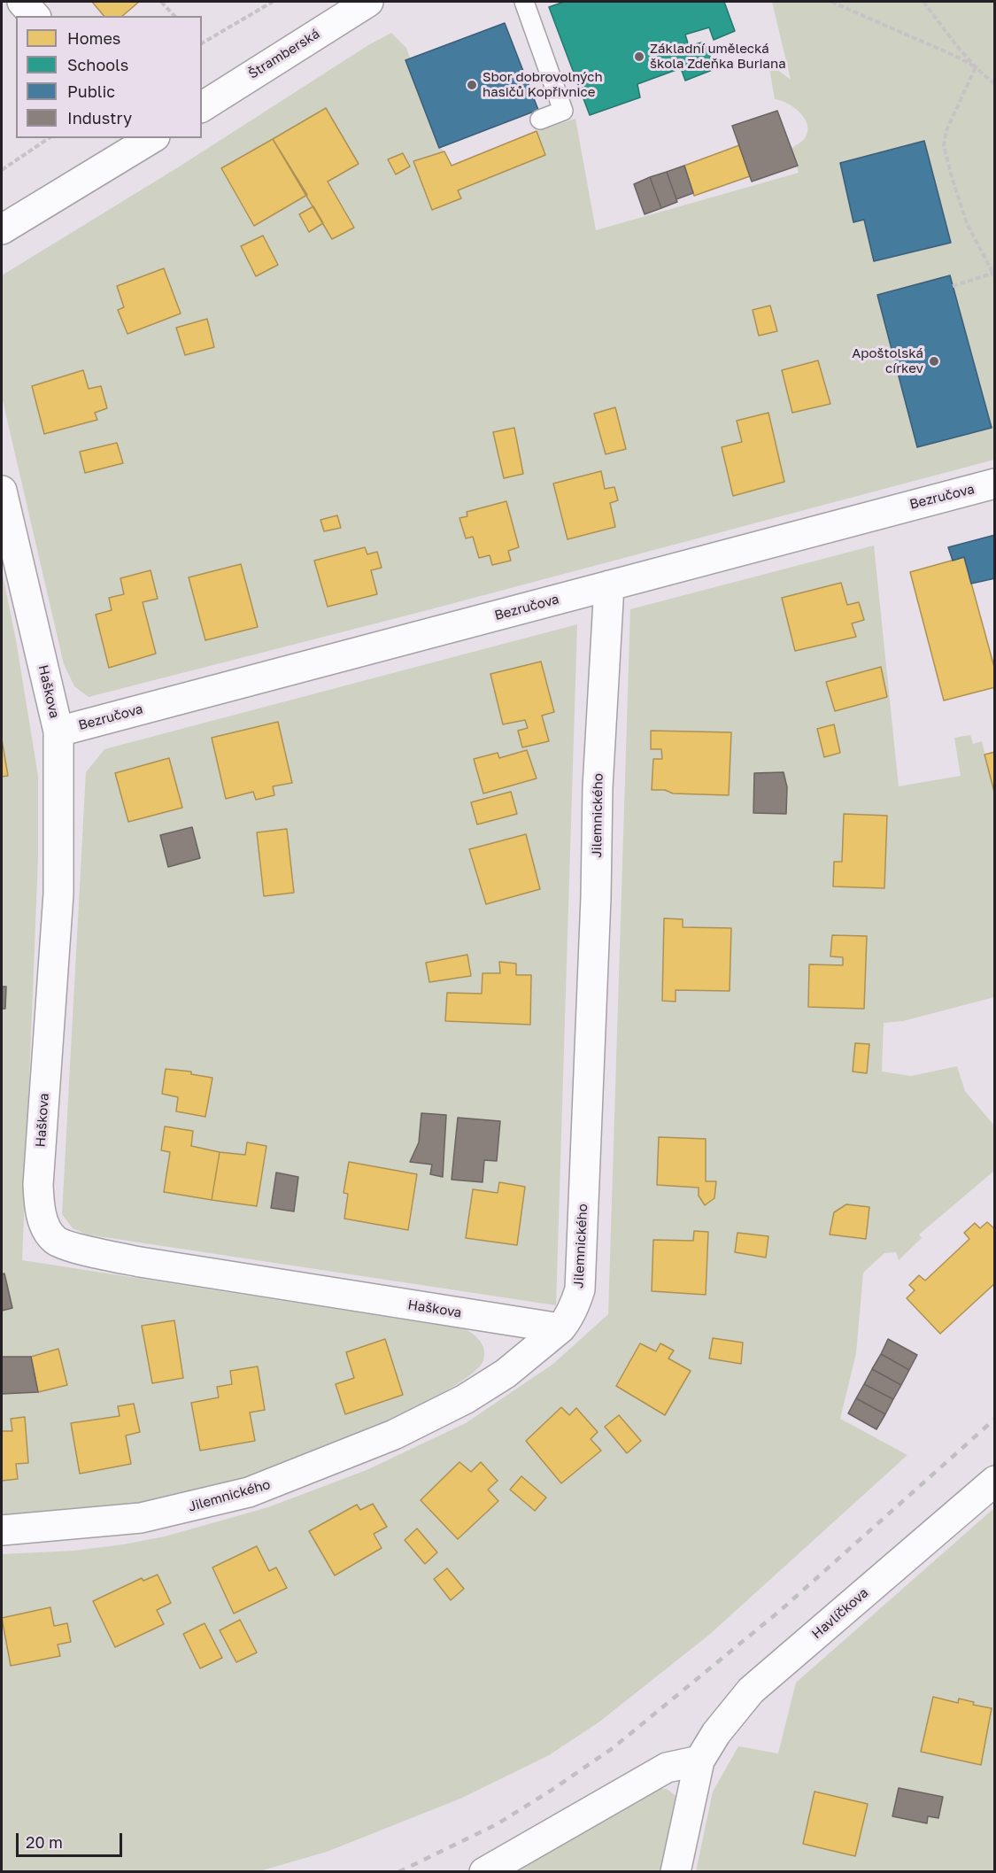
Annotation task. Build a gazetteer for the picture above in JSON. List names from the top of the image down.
{
  "streets": {
    "street": [
      "Štramberská",
      "Bezručova",
      "Haškova",
      "Jilemnického",
      "Havlíčkova"
    ]
  },
  "crossings": [
    ["Bezručova", "Haškova"],
    ["Bezručova", "Jilemnického"],
    ["Haškova", "Jilemnického"]
  ],
  "places": ["Základní umělecká škola Zdeňka Buriana", "Sbor dobrovolných hasičů Kopřivnice", "Apoštolská církev"],
  "legend": [
    "Homes",
    "Schools",
    "Public",
    "Industry"
  ],
  "scale_bar": "20 m"
}
